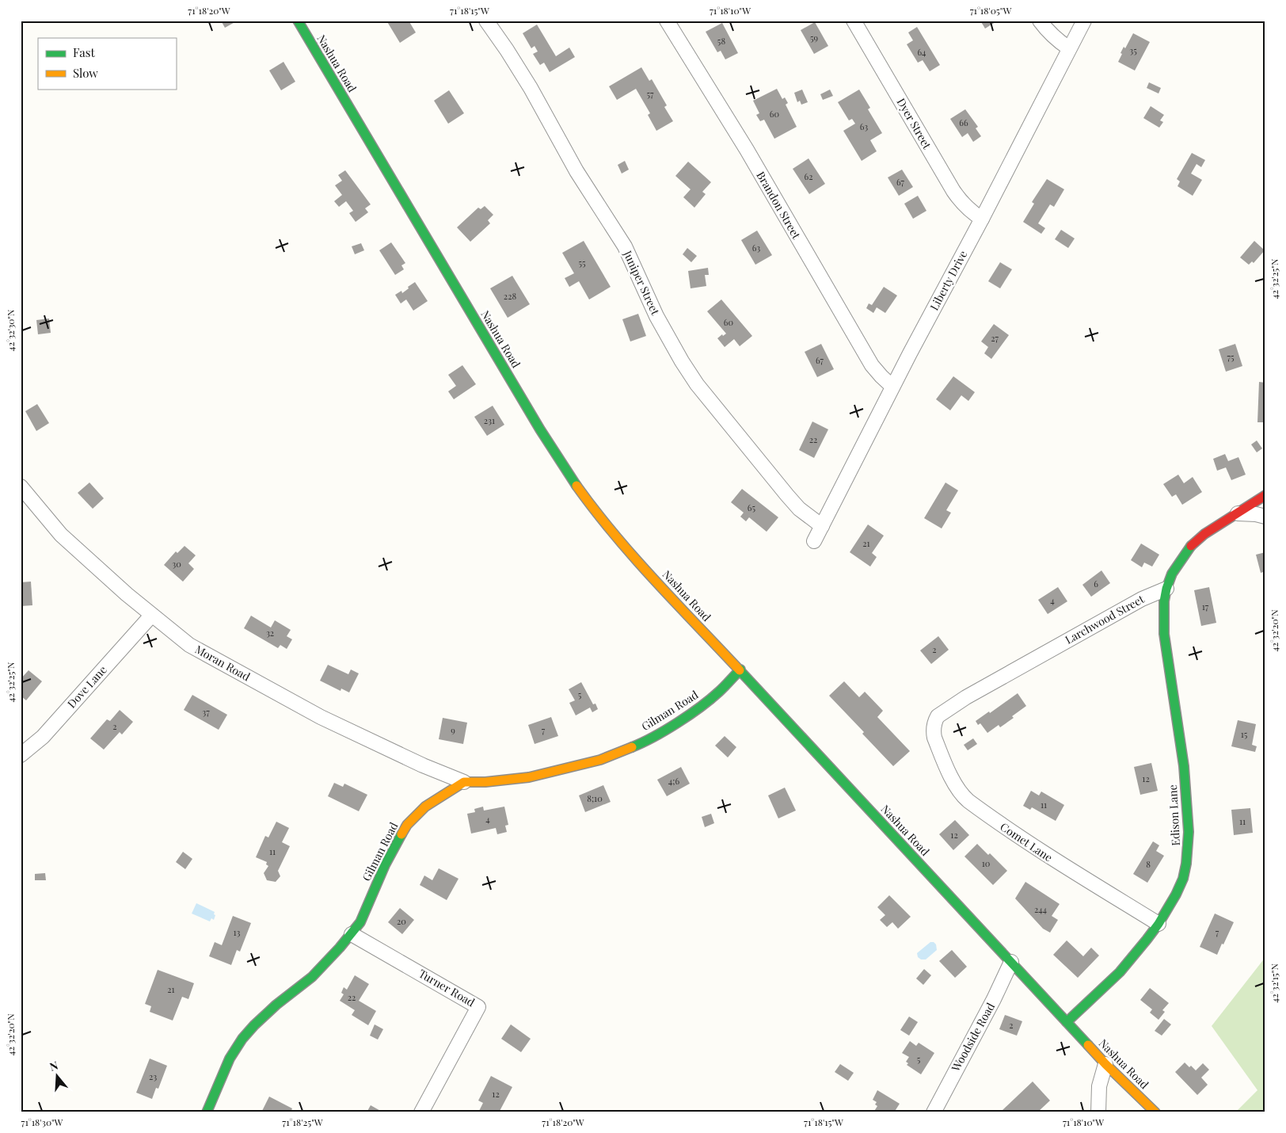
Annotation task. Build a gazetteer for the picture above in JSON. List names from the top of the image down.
{
  "streets": {
    "main road": ["Nashua Road", "Gilman Road", "Edison Lane"],
    "street": [
      "Dyer Street",
      "Brandon Street",
      "Liberty Drive",
      "Juniper Street",
      "Larchwood Street",
      "Moran Road",
      "Dove Lane",
      "Comet Lane",
      "Turner Road",
      "Woodside Road"
    ]
  },
  "crossings": [
    ["Nashua Road", "Gilman Road"],
    ["Nashua Road", "Edison Lane"],
    ["Nashua Road", "Woodside Road"],
    ["Dyer Street", "Liberty Drive"],
    ["Brandon Street", "Liberty Drive"],
    ["Liberty Drive", "Juniper Street"],
    ["Larchwood Street", "Edison Lane"],
    ["Larchwood Street", "Comet Lane"],
    ["Moran Road", "Dove Lane"],
    ["Moran Road", "Gilman Road"],
    ["Gilman Road", "Turner Road"],
    ["Edison Lane", "Comet Lane"]
  ],
  "house_numbers": [
    "59",
    "58",
    "35",
    "64",
    "57",
    "60",
    "66",
    "63",
    "62",
    "67",
    "63",
    "55",
    "228",
    "60",
    "27",
    "75",
    "67",
    "231",
    "22",
    "65",
    "21",
    "30",
    "6",
    "4",
    "17",
    "32",
    "2",
    "5",
    "37",
    "2",
    "9",
    "7",
    "15",
    "12",
    "4;6",
    "8;10",
    "11",
    "4",
    "11",
    "12",
    "11",
    "10",
    "8",
    "244",
    "20",
    "13",
    "7",
    "21",
    "22",
    "2",
    "5",
    "23",
    "12"
  ],
  "legend": ["Fast", "Slow"],
  "north": "top",
  "coordinates": [
    "71°18'20\"W",
    "71°18'15\"W",
    "71°18'10\"W",
    "71°18'05\"W",
    "42°32'25\"N",
    "42°32'30\"N",
    "42°32'20\"N",
    "42°32'15\"N",
    "71°18'30\"W",
    "71°18'25\"W"
  ]
}
